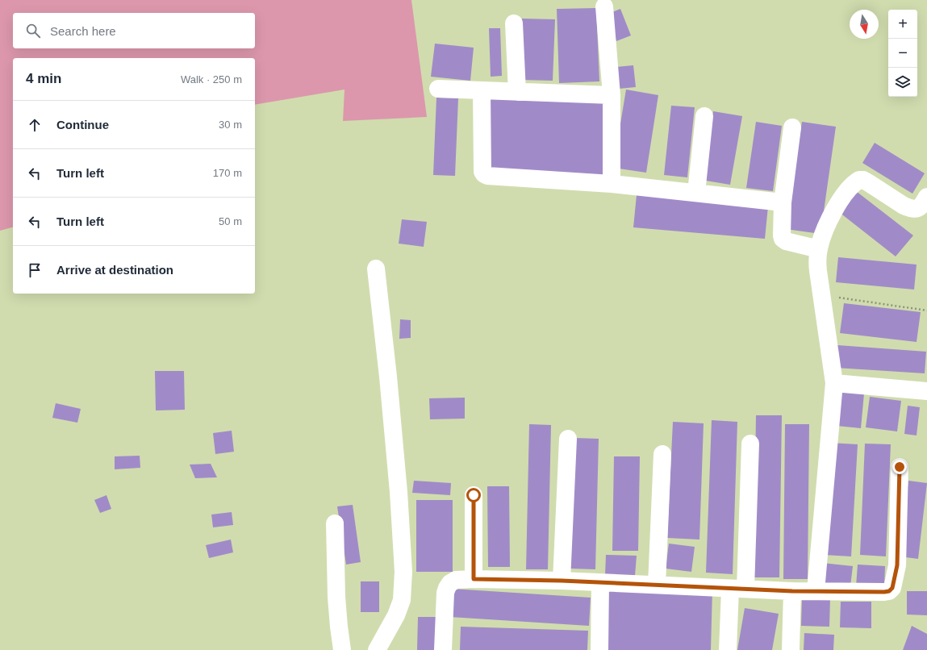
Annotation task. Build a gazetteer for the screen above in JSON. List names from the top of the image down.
{
  "north": "bottom",
  "page": {
    "map_buttons": ["+", "−"],
    "search": "Search here",
    "heading": ["4 min", "Walk · 250 m"],
    "list": [
      ["Continue", "30 m"],
      ["Turn left", "170 m"],
      ["Turn left", "50 m"],
      "Arrive at destination"
    ]
  }
}
